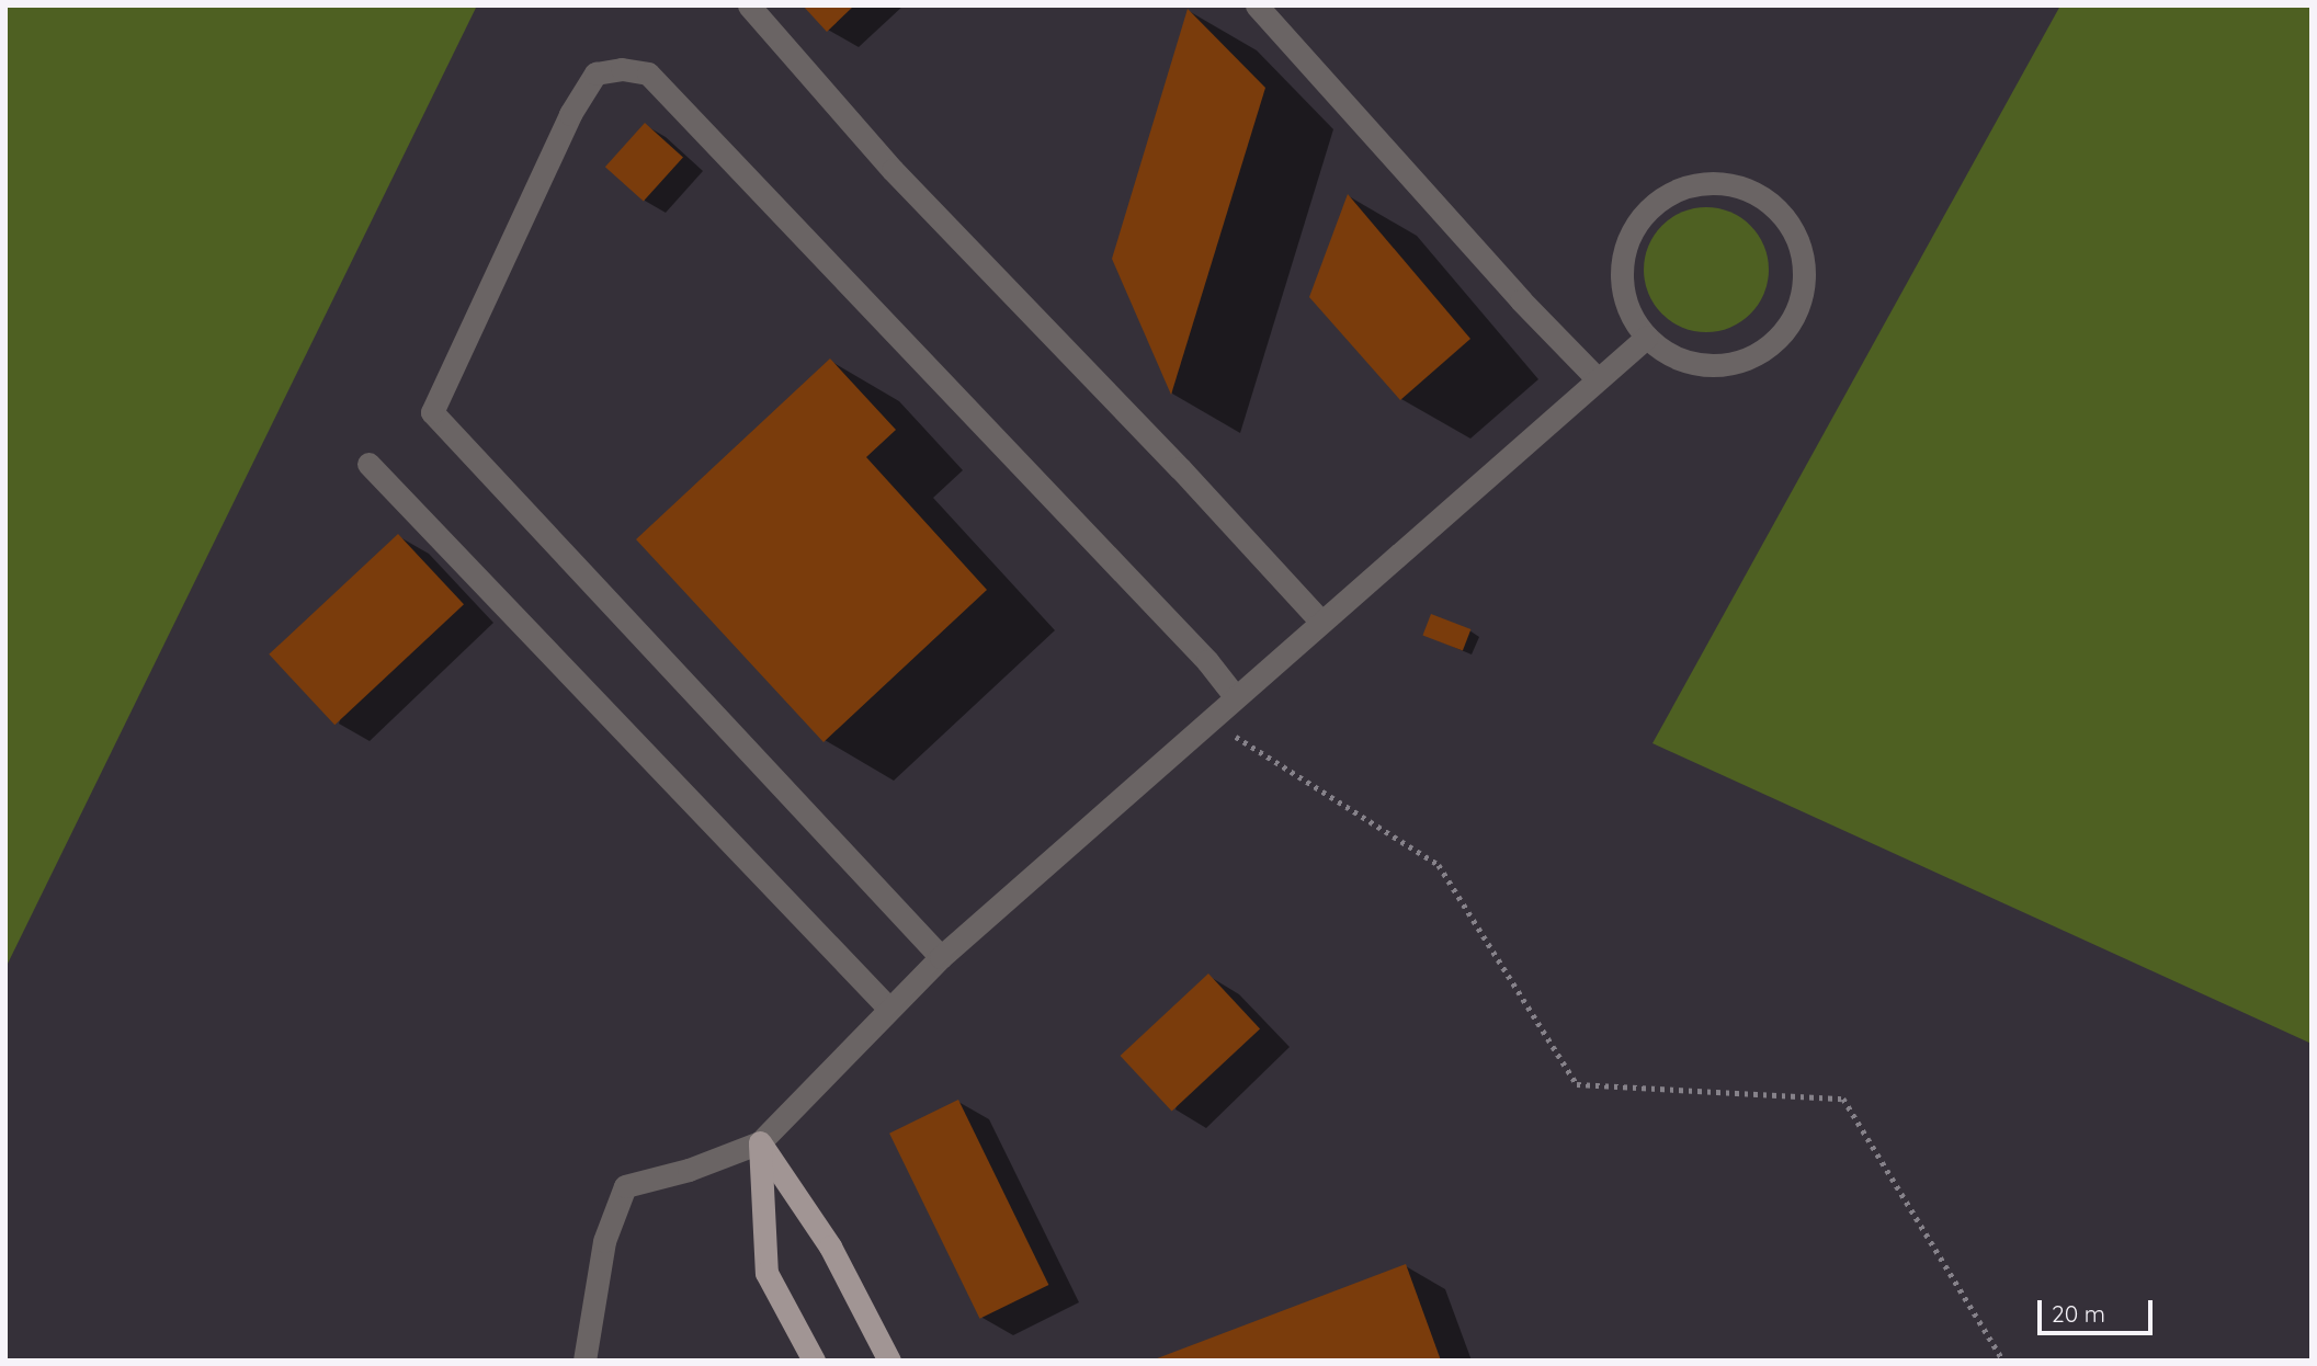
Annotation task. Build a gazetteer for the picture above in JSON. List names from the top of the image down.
{
  "scale_bar": "20 m"
}
